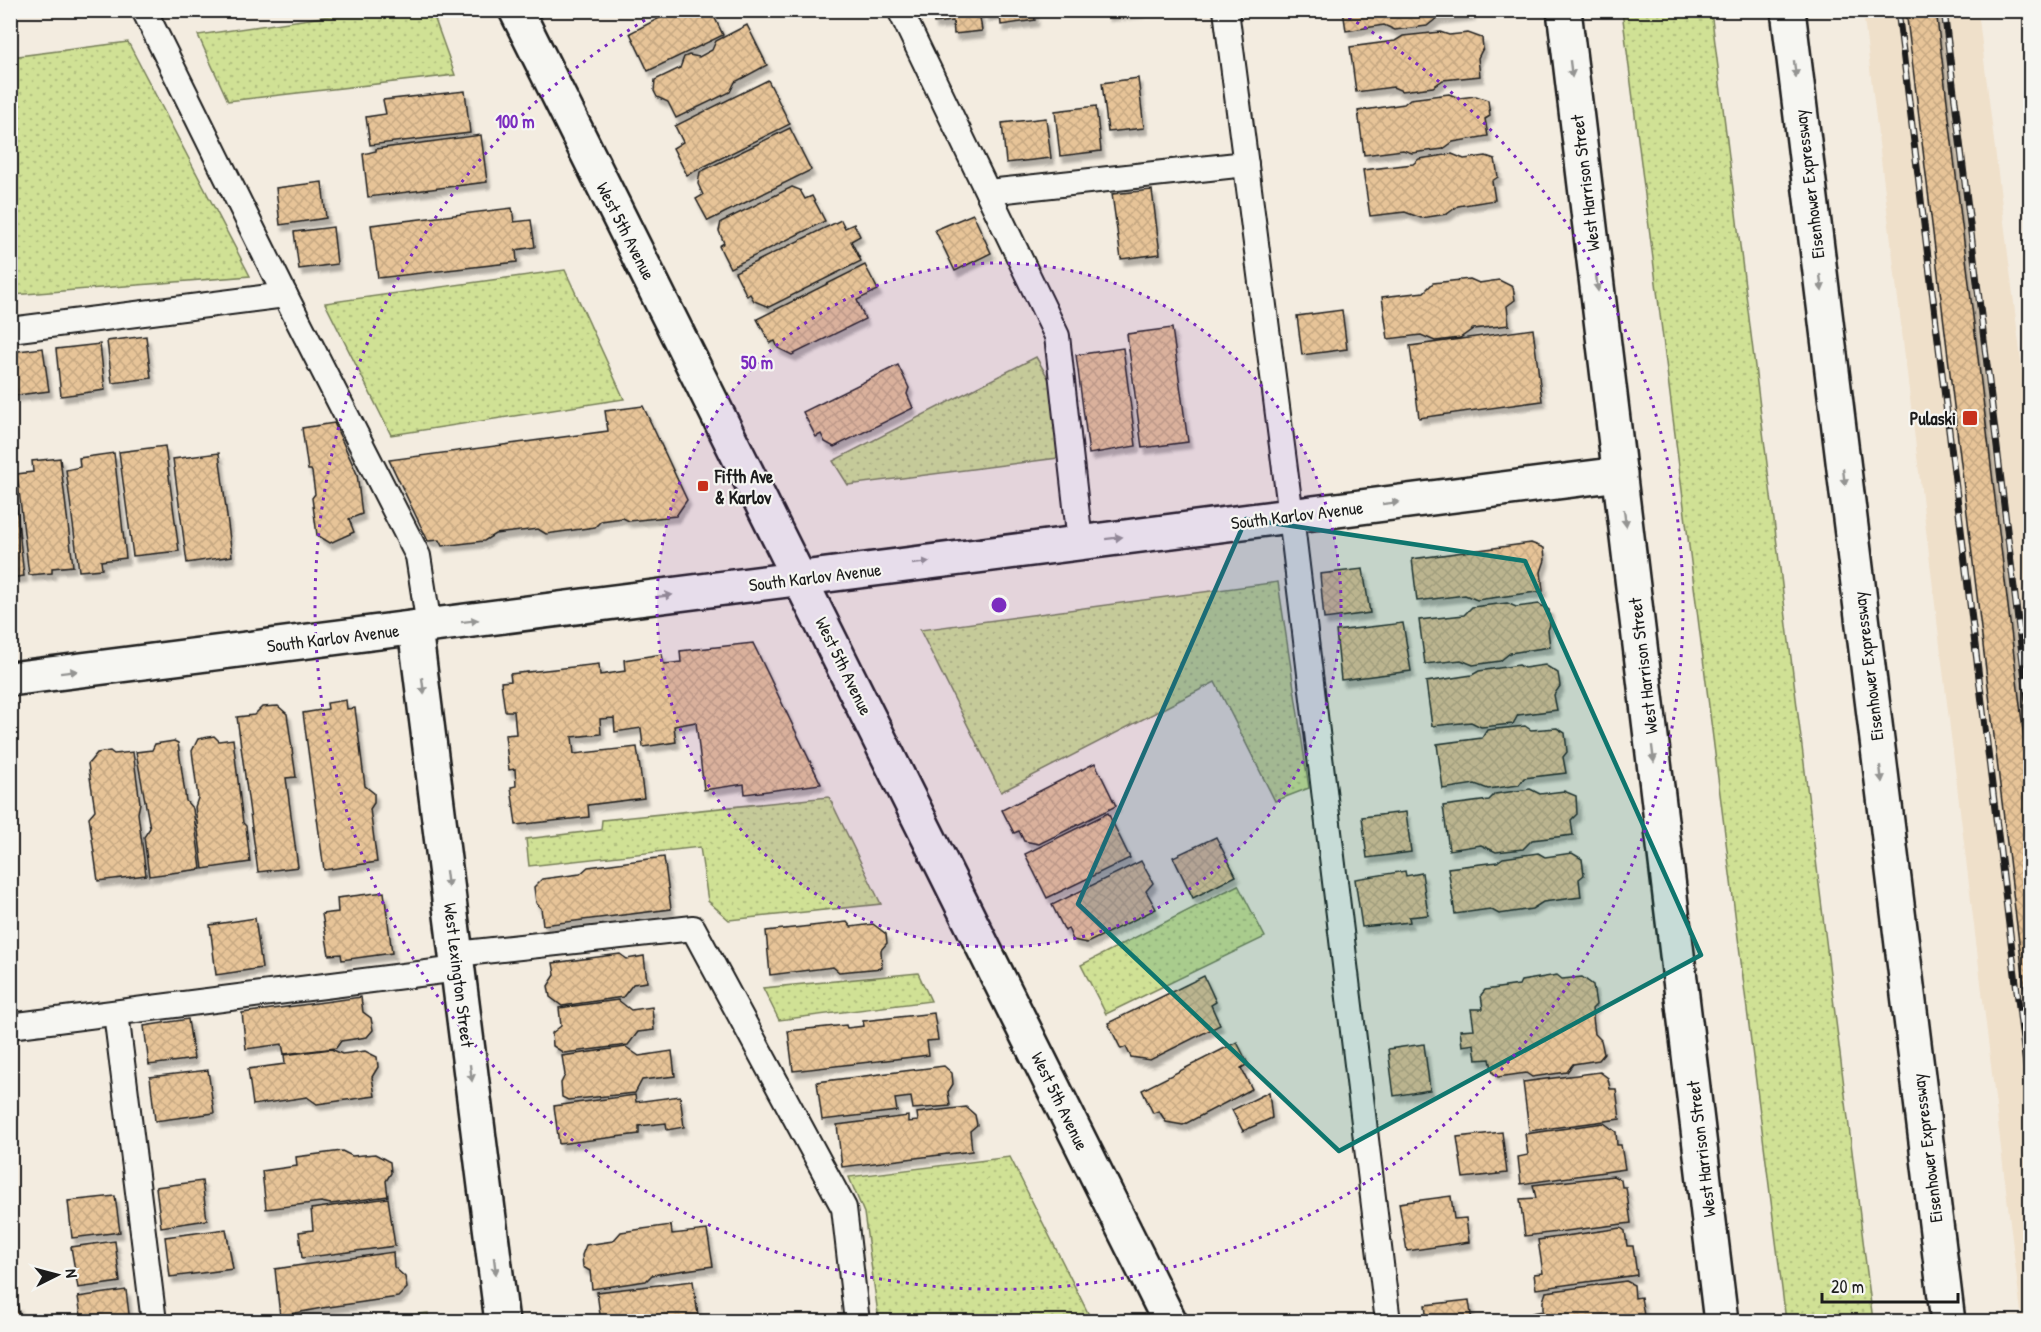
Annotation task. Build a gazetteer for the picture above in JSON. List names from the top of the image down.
{
  "streets": {
    "main road": [
      "West Harrison Street",
      "Eisenhower Expressway",
      "West 5th Avenue",
      "South Karlov Avenue",
      "West Lexington Street"
    ]
  },
  "crossings": [
    ["West Harrison Street", "South Karlov Avenue"],
    ["West 5th Avenue", "South Karlov Avenue"],
    ["South Karlov Avenue", "West Lexington Street"]
  ],
  "one_way": [
    "West Harrison Street",
    "Eisenhower Expressway",
    "South Karlov Avenue",
    "West Lexington Street"
  ],
  "places": {
    "transit": ["Pulaski", "Fifth Ave & Karlov"]
  },
  "scale_bar": "20 m",
  "north": "right",
  "rings": ["100 m", "50 m"]
}
